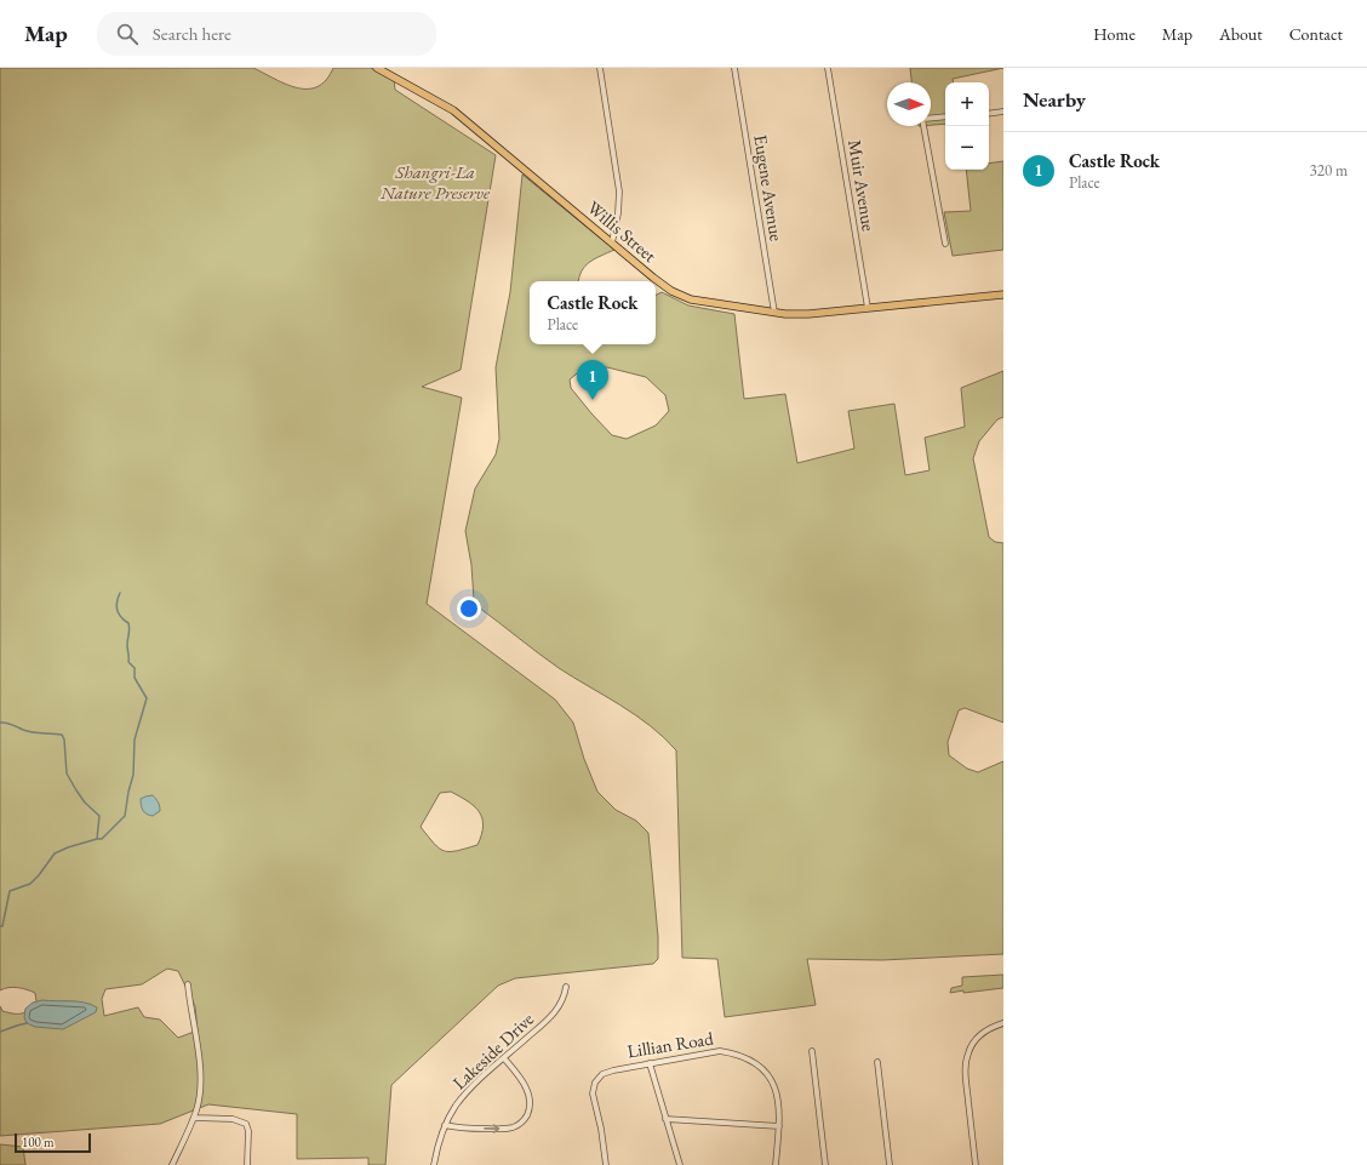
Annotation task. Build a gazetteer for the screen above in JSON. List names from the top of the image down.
{
  "streets": {
    "main road": ["Willis Street"],
    "street": [
      "Muir Avenue",
      "Eugene Avenue",
      "Lillian Road",
      "Lakeside Drive"
    ]
  },
  "crossings": [
    ["Muir Avenue", "Willis Street"],
    ["Eugene Avenue", "Willis Street"]
  ],
  "parks": ["Shangri-La Nature Preserve"],
  "scale_bar": "100 m",
  "north": "right",
  "page": {
    "header": "Map",
    "search": "Search here",
    "nav": [
      "Home",
      "Map",
      "About",
      "Contact"
    ],
    "heading": "Nearby",
    "map_buttons": ["+", "−"],
    "list": [
      {
        "mark": "1",
        "name": "Castle Rock",
        "note": "Place",
        "value": "320 m"
      }
    ],
    "popup": ["Castle Rock", "Place"],
    "pins": "1",
    "scale": "100 m"
  }
}
